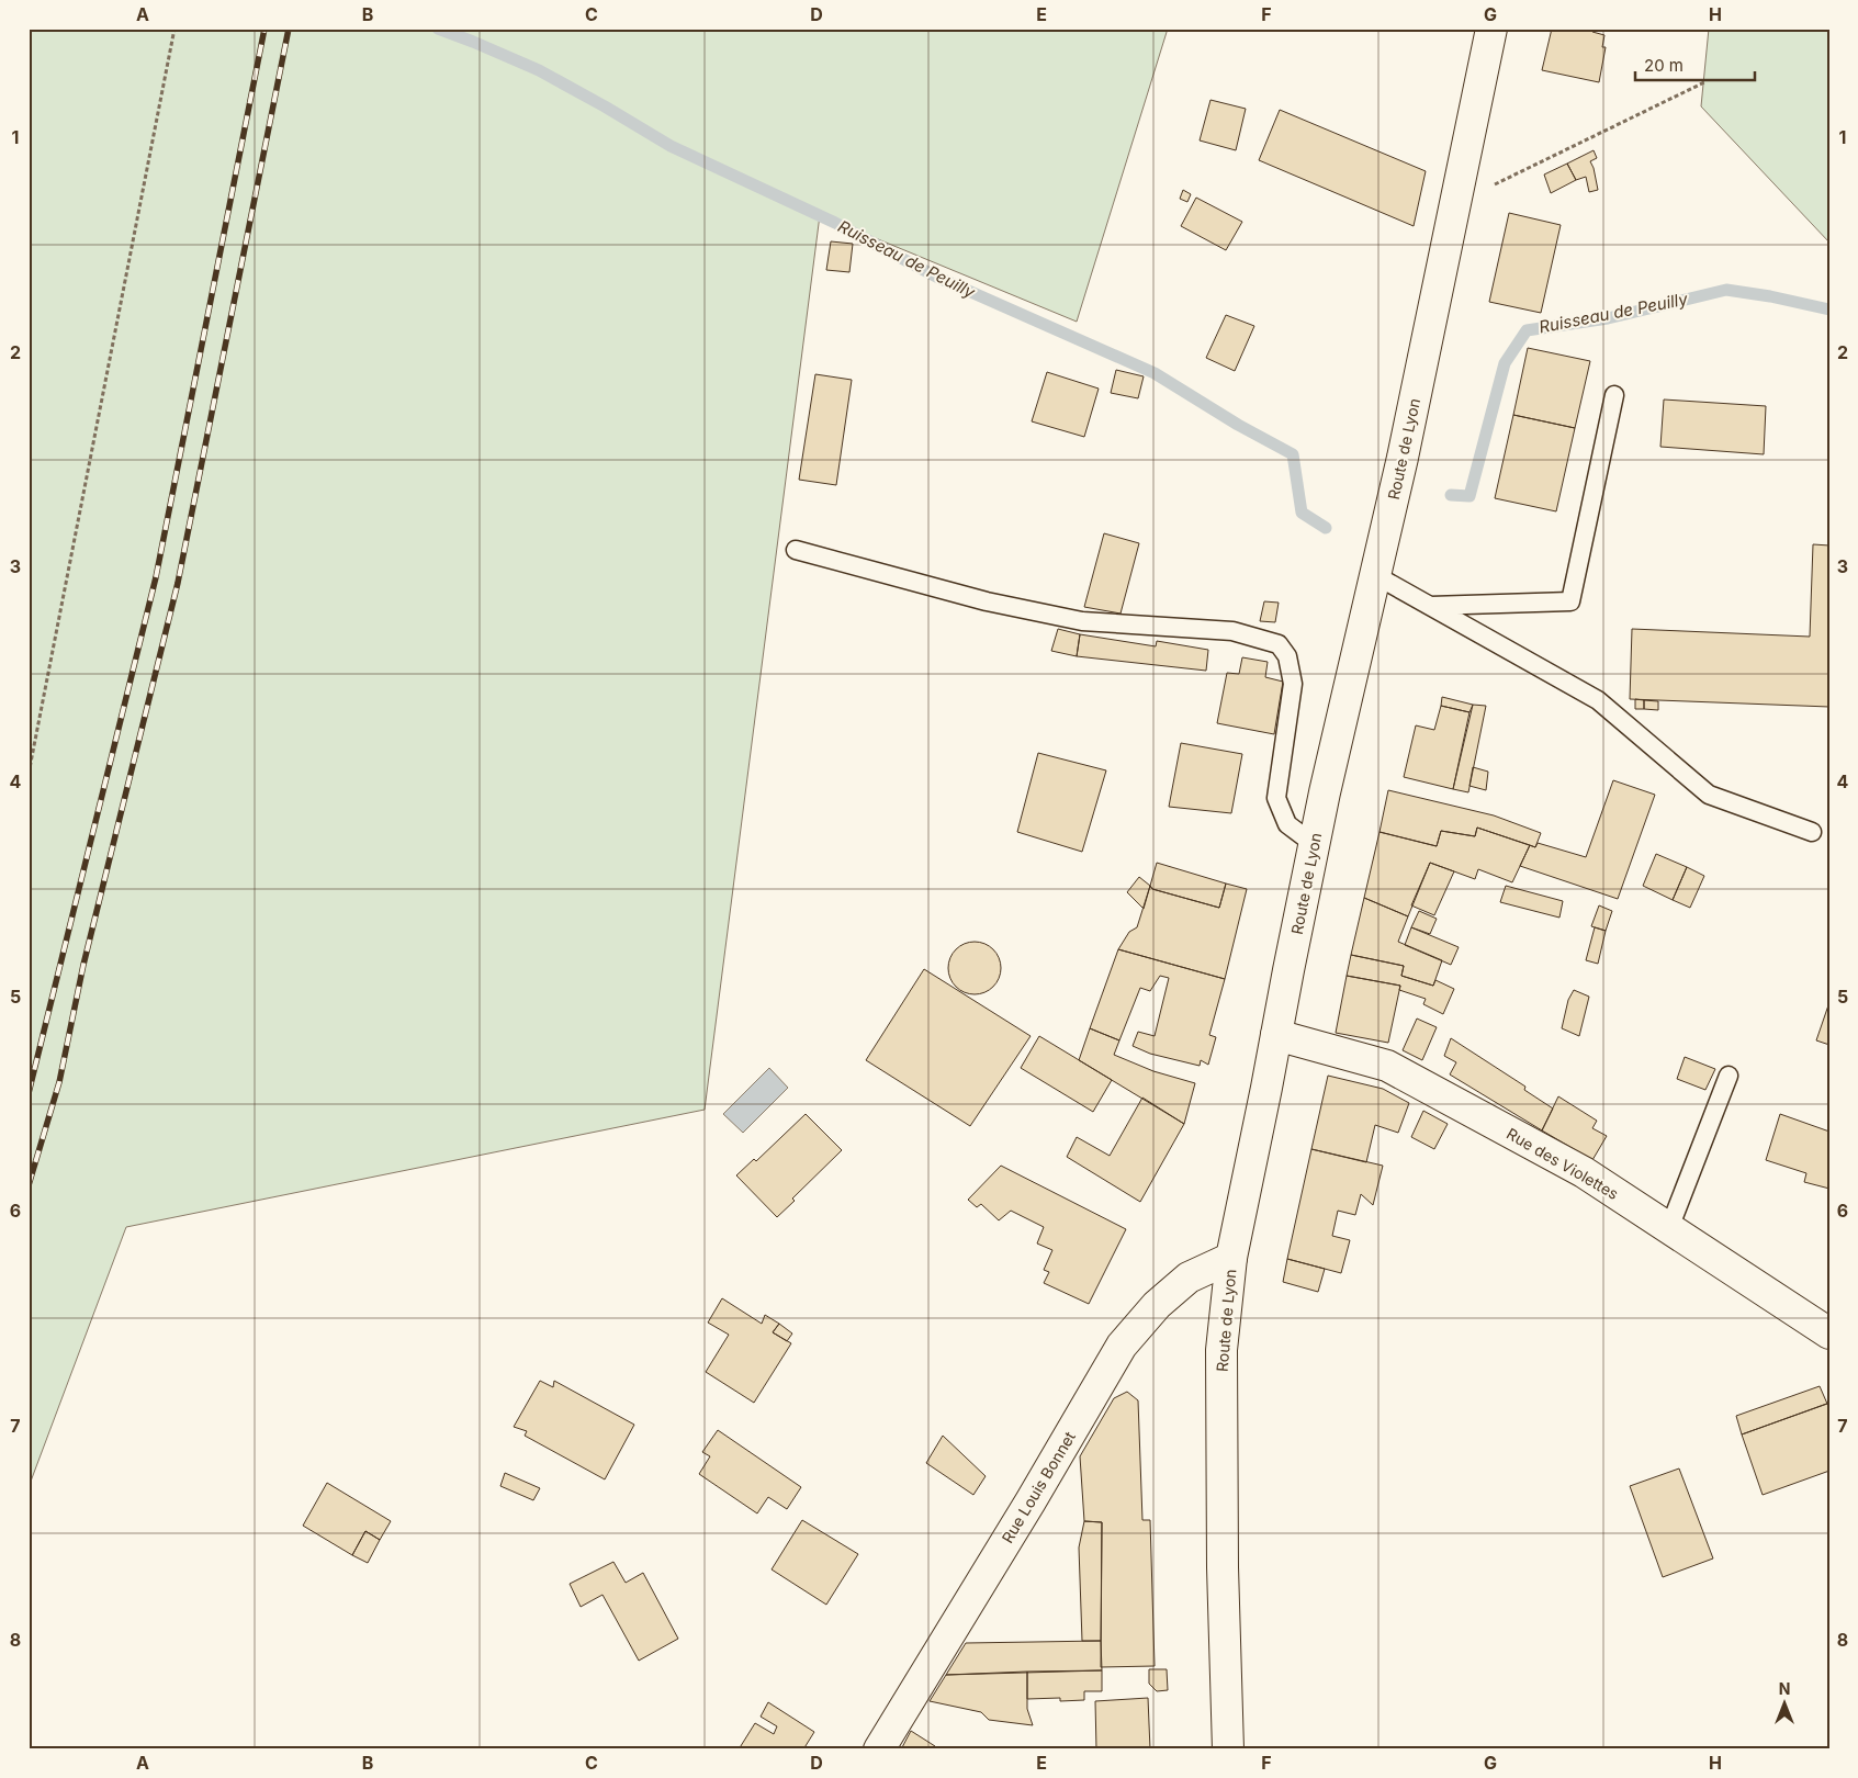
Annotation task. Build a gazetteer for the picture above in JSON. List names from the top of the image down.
{
  "streets": {
    "main road": ["Route de Lyon", "Rue des Violettes", "Rue Louis Bonnet"]
  },
  "crossings": [
    ["Route de Lyon", "Rue des Violettes"],
    ["Route de Lyon", "Rue Louis Bonnet"]
  ],
  "water": ["Ruisseau de Peuilly"],
  "scale_bar": "20 m",
  "north": "top",
  "grid": {
    "columns": [
      "A",
      "B",
      "C",
      "D",
      "E",
      "F",
      "G",
      "H"
    ],
    "rows": [
      "1",
      "2",
      "3",
      "4",
      "5",
      "6",
      "7",
      "8"
    ]
  }
}
